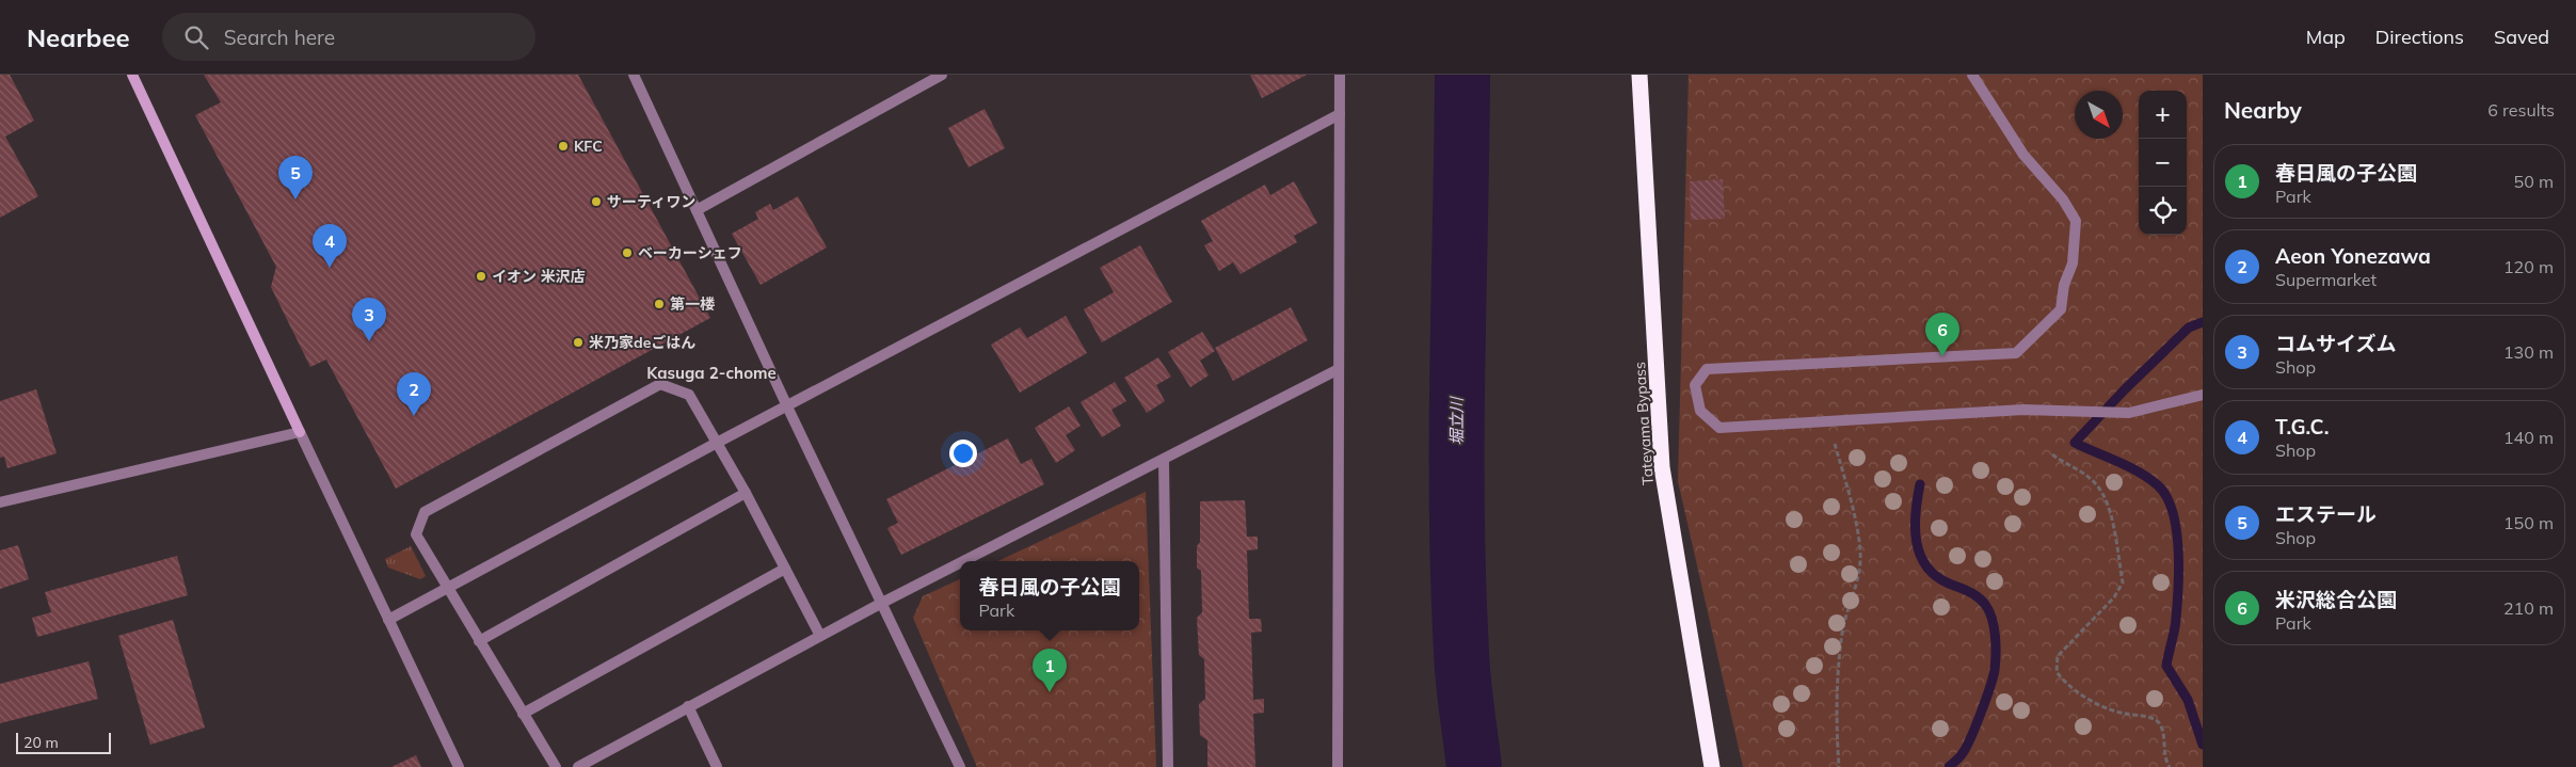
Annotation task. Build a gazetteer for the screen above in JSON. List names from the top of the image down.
{
  "streets": {
    "highway": ["Tateyama Bypass"]
  },
  "districts": ["Kasuga 2-chome"],
  "water": ["堀立川"],
  "places": [
    "KFC",
    "サーティワン",
    "ベーカーシェフ",
    "イオン 米沢店",
    "第一楼",
    "米乃家deごはん"
  ],
  "scale_bar": "20 m",
  "north": "bottom right",
  "page": {
    "header": "Nearbee",
    "search": "Search here",
    "nav": ["Map", "Directions", "Saved"],
    "heading": ["Nearby", "6 results"],
    "map_buttons": ["+", "−"],
    "list": [
      {
        "mark": "1",
        "name": "春日風の子公園",
        "note": "Park",
        "value": "50 m"
      },
      {
        "mark": "2",
        "name": "Aeon Yonezawa",
        "note": "Supermarket",
        "value": "120 m"
      },
      {
        "mark": "3",
        "name": "コムサイズム",
        "note": "Shop",
        "value": "130 m"
      },
      {
        "mark": "4",
        "name": "T.G.C.",
        "note": "Shop",
        "value": "140 m"
      },
      {
        "mark": "5",
        "name": "エステール",
        "note": "Shop",
        "value": "150 m"
      },
      {
        "mark": "6",
        "name": "米沢総合公園",
        "note": "Park",
        "value": "210 m"
      }
    ],
    "pins": [
      "5",
      "4",
      "3",
      "6",
      "2",
      "1"
    ],
    "popup": ["春日風の子公園", "Park"],
    "scale": "20 m"
  }
}
